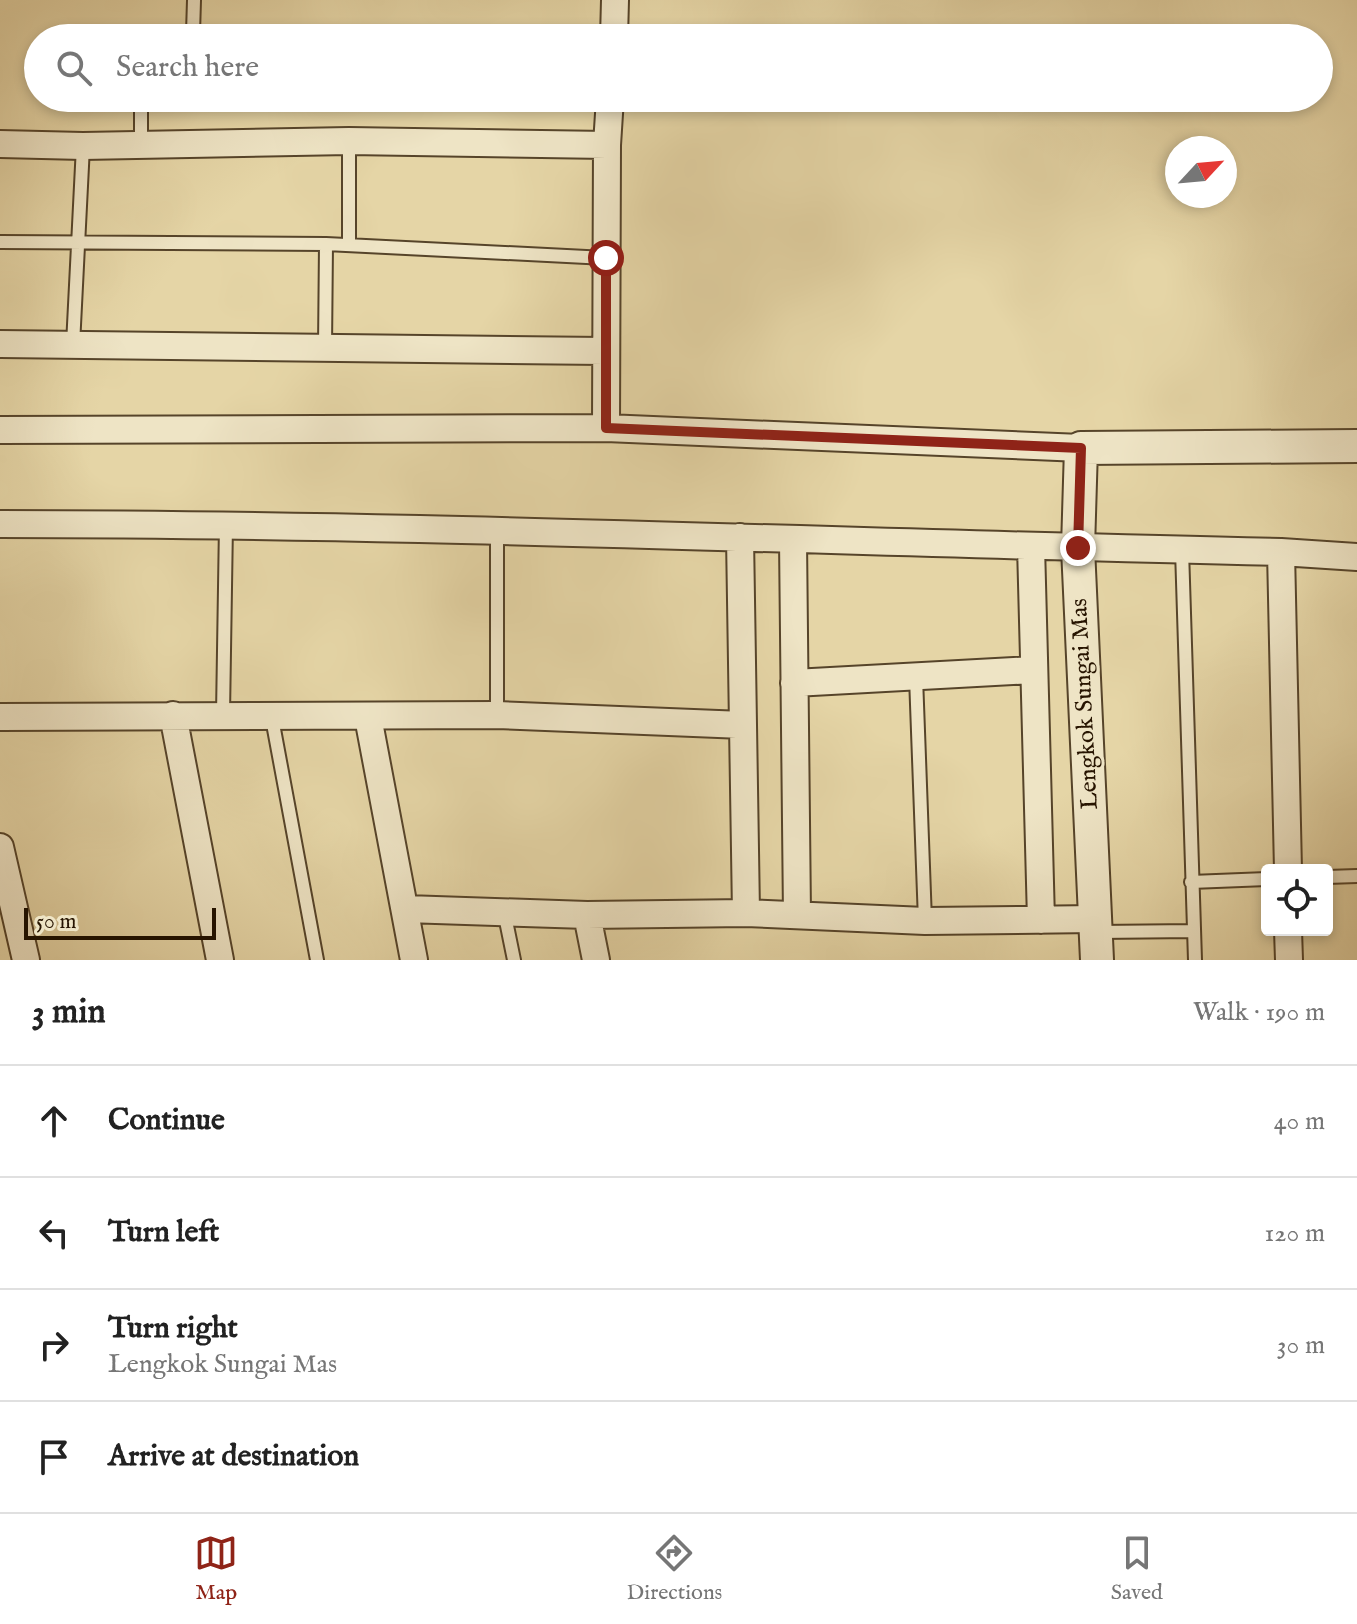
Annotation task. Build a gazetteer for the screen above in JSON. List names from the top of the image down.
{
  "streets": {
    "street": ["Lengkok Sungai Mas"]
  },
  "scale_bar": "50 m",
  "north": "top right",
  "page": {
    "search": "Search here",
    "scale": "50 m",
    "heading": ["3 min", "Walk · 190 m"],
    "list": [
      ["Continue", "40 m"],
      ["Turn left", "120 m"],
      ["Turn right", "Lengkok Sungai Mas", "30 m"],
      "Arrive at destination"
    ],
    "nav": ["Map", "Directions", "Saved"]
  }
}
